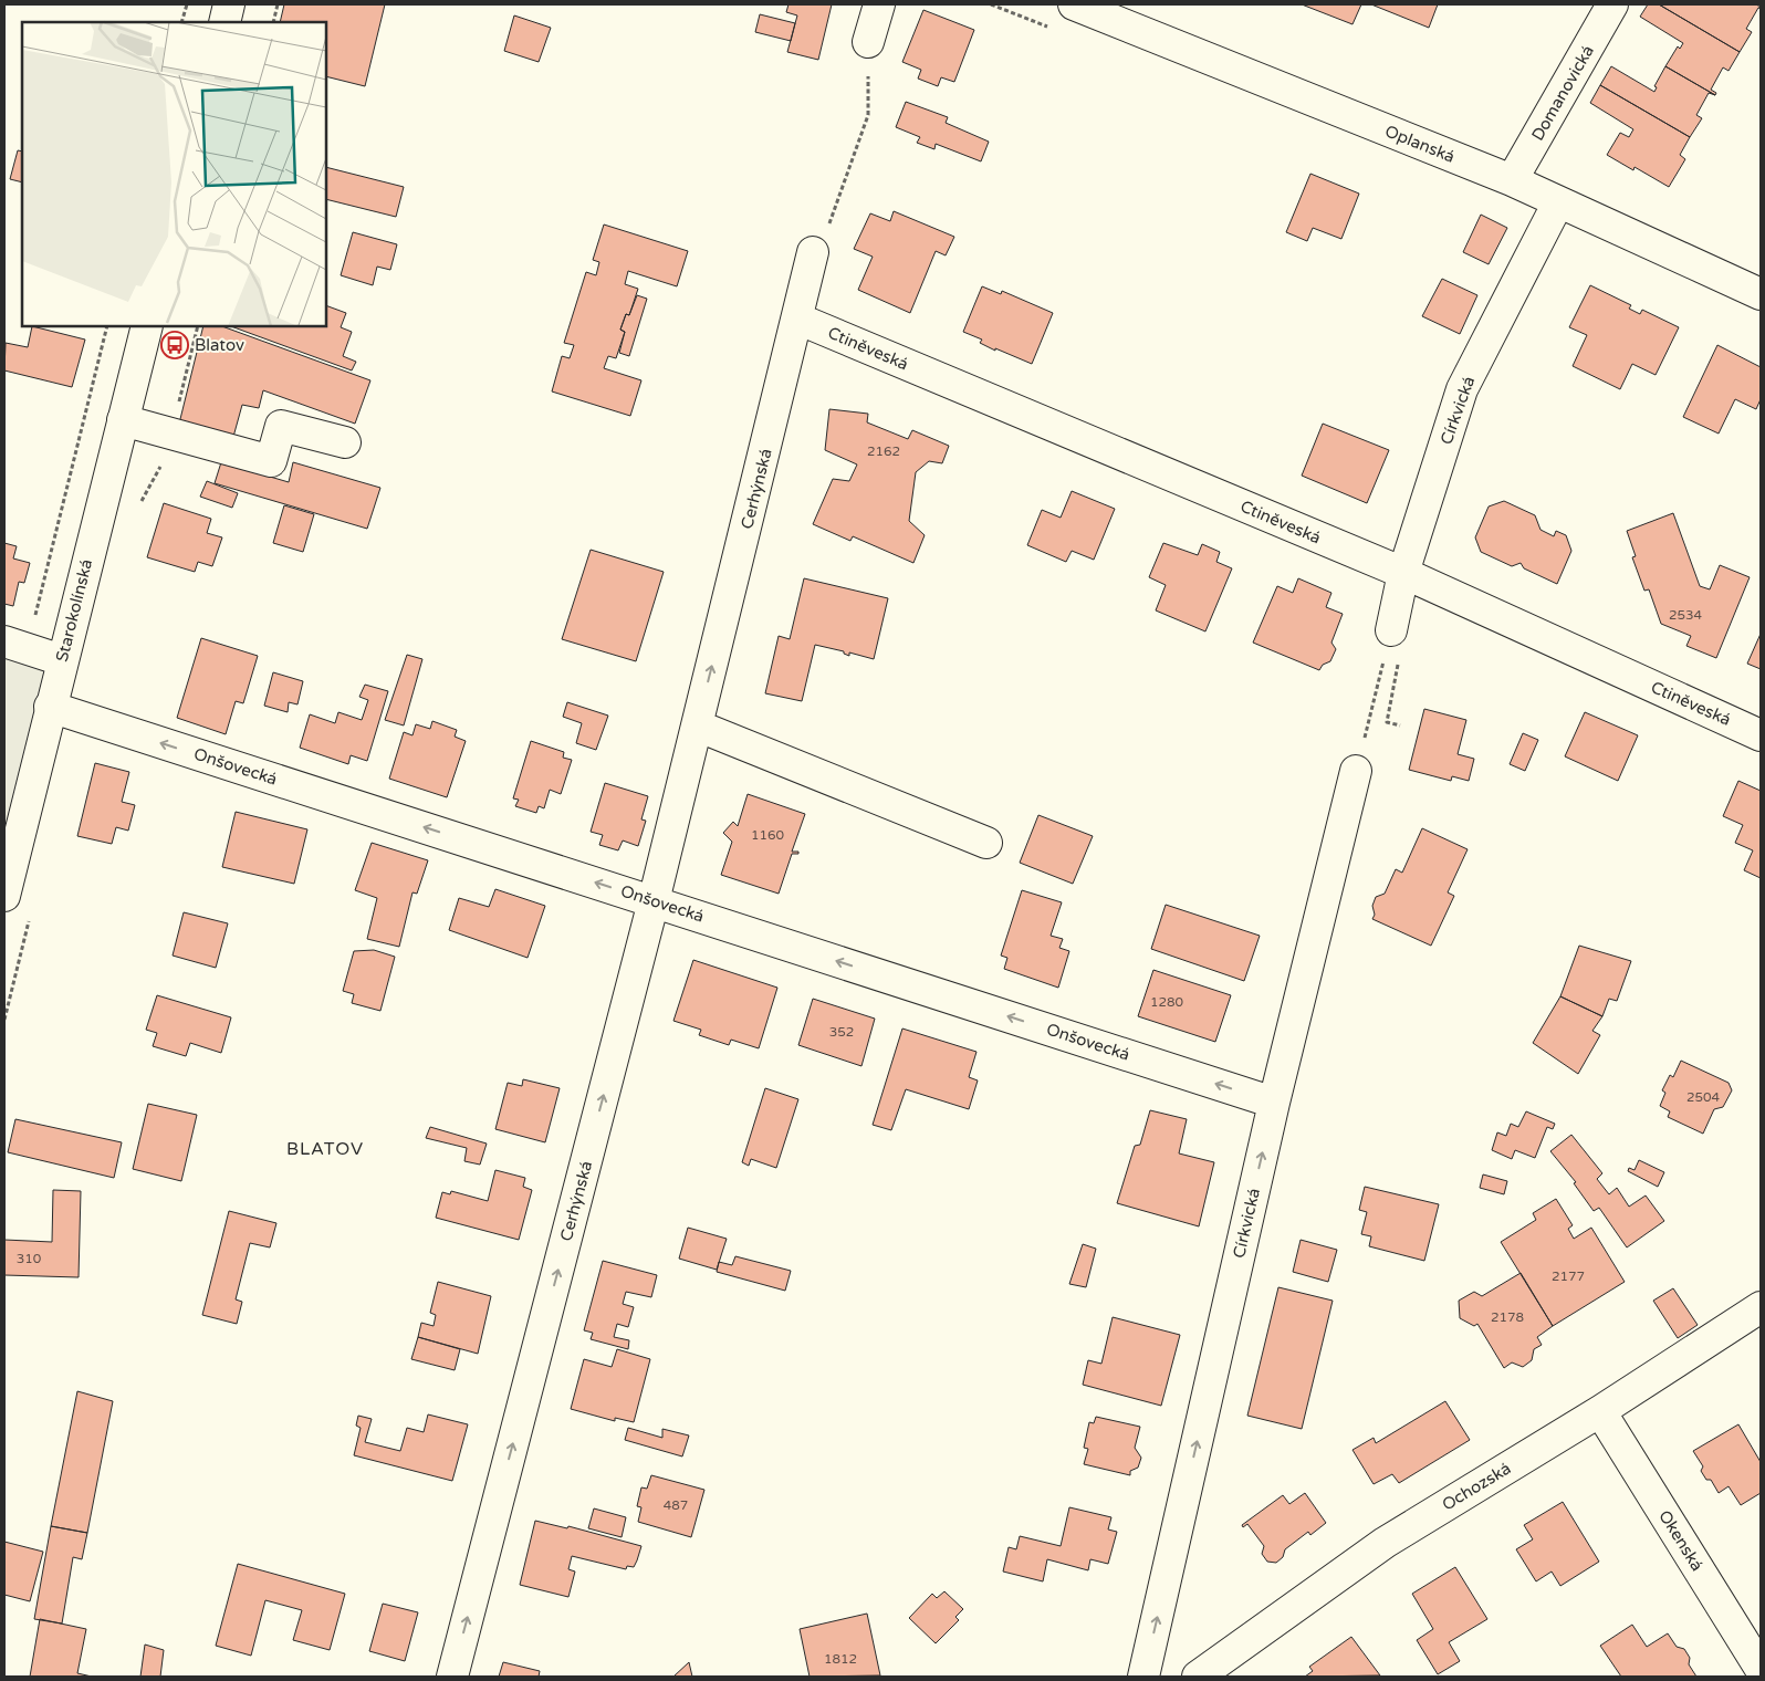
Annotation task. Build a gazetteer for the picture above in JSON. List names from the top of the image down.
{
  "streets": {
    "street": [
      "Domanovická",
      "Oplanská",
      "Ctiněveská",
      "Církvická",
      "Cerhýnská",
      "Starokolínská",
      "Onšovecká",
      "Ochozská",
      "Okenská"
    ]
  },
  "crossings": [
    ["Domanovická", "Oplanská"],
    ["Oplanská", "Církvická"],
    ["Ctiněveská", "Církvická"],
    ["Ctiněveská", "Cerhýnská"],
    ["Církvická", "Onšovecká"],
    ["Cerhýnská", "Onšovecká"],
    ["Starokolínská", "Onšovecká"],
    ["Ochozská", "Okenská"]
  ],
  "one_way": ["Církvická", "Cerhýnská", "Onšovecká"],
  "districts": ["BLATOV"],
  "places": {
    "bus stop": ["Blatov"]
  },
  "house_numbers": [
    "2162",
    "2534",
    "1160",
    "1280",
    "352",
    "2504",
    "310",
    "2177",
    "2178",
    "487",
    "1812"
  ]
}
